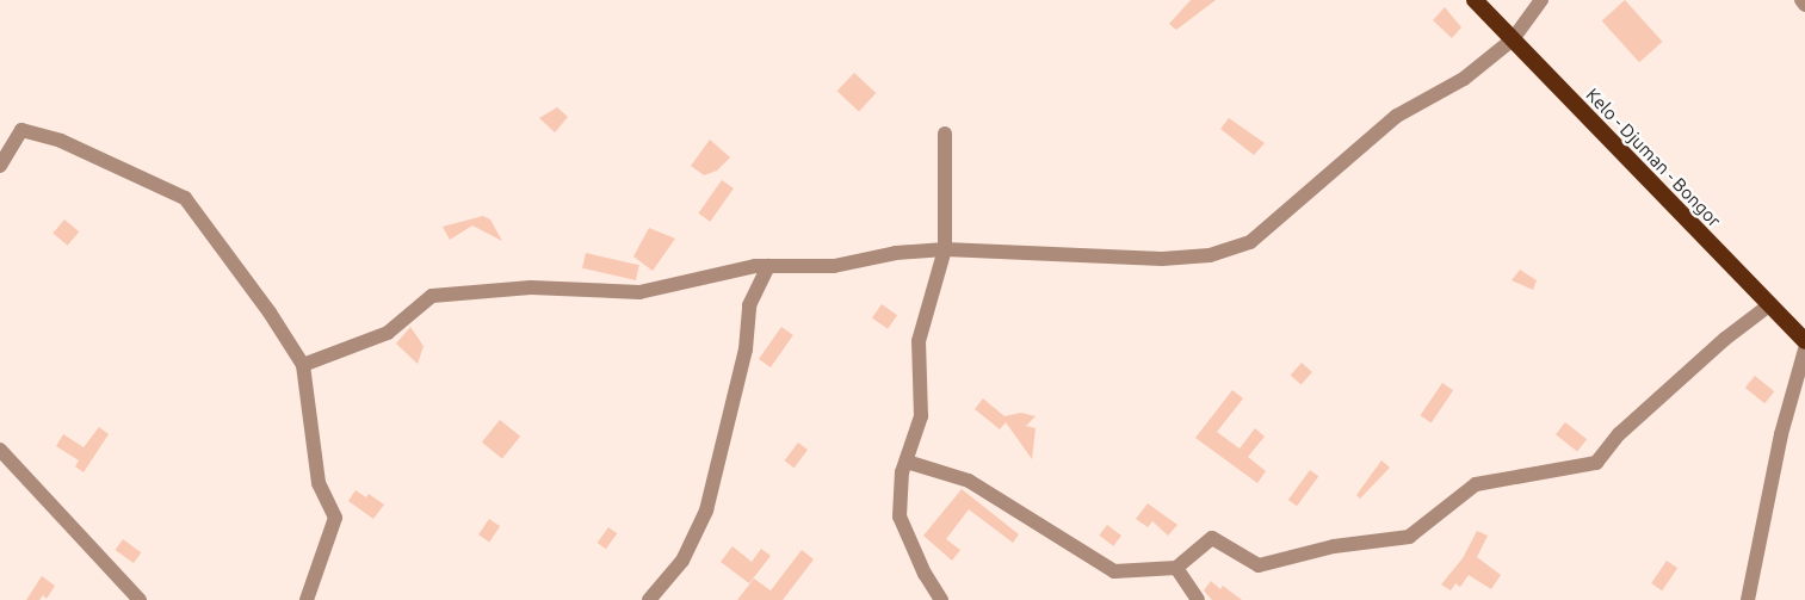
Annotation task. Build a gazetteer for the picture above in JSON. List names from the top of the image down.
{
  "streets": {
    "highway": ["Kelo - Djuman - Bongor"]
  }
}
